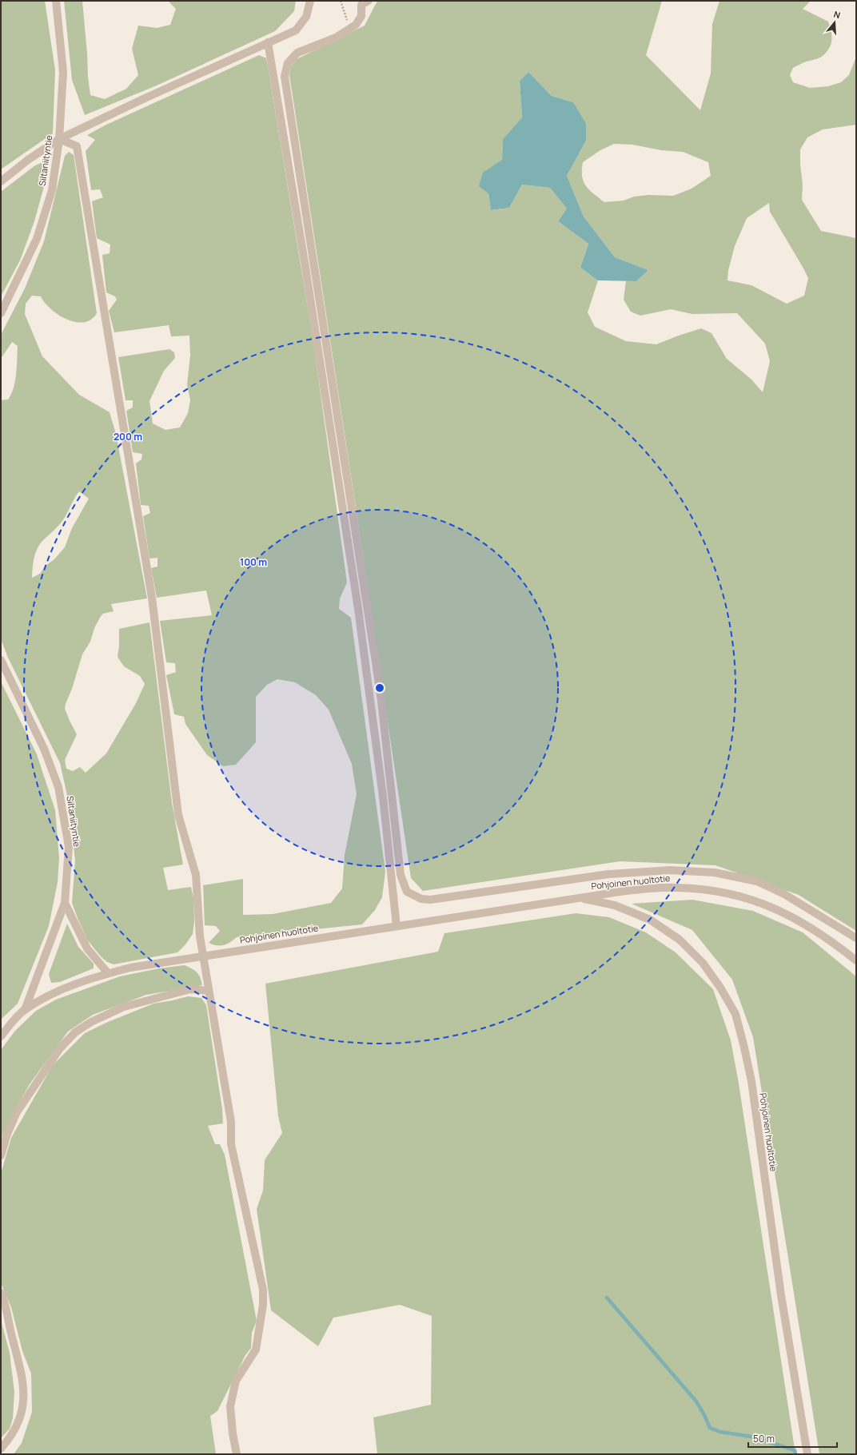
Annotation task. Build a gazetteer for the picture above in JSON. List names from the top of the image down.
{
  "streets": {
    "lane": ["Siltaniityntie", "Pohjoinen huoltotie"]
  },
  "crossings": [
    ["Siltaniityntie", "Pohjoinen huoltotie"]
  ],
  "scale_bar": "50 m",
  "north": "top",
  "rings": ["200 m", "100 m"]
}
